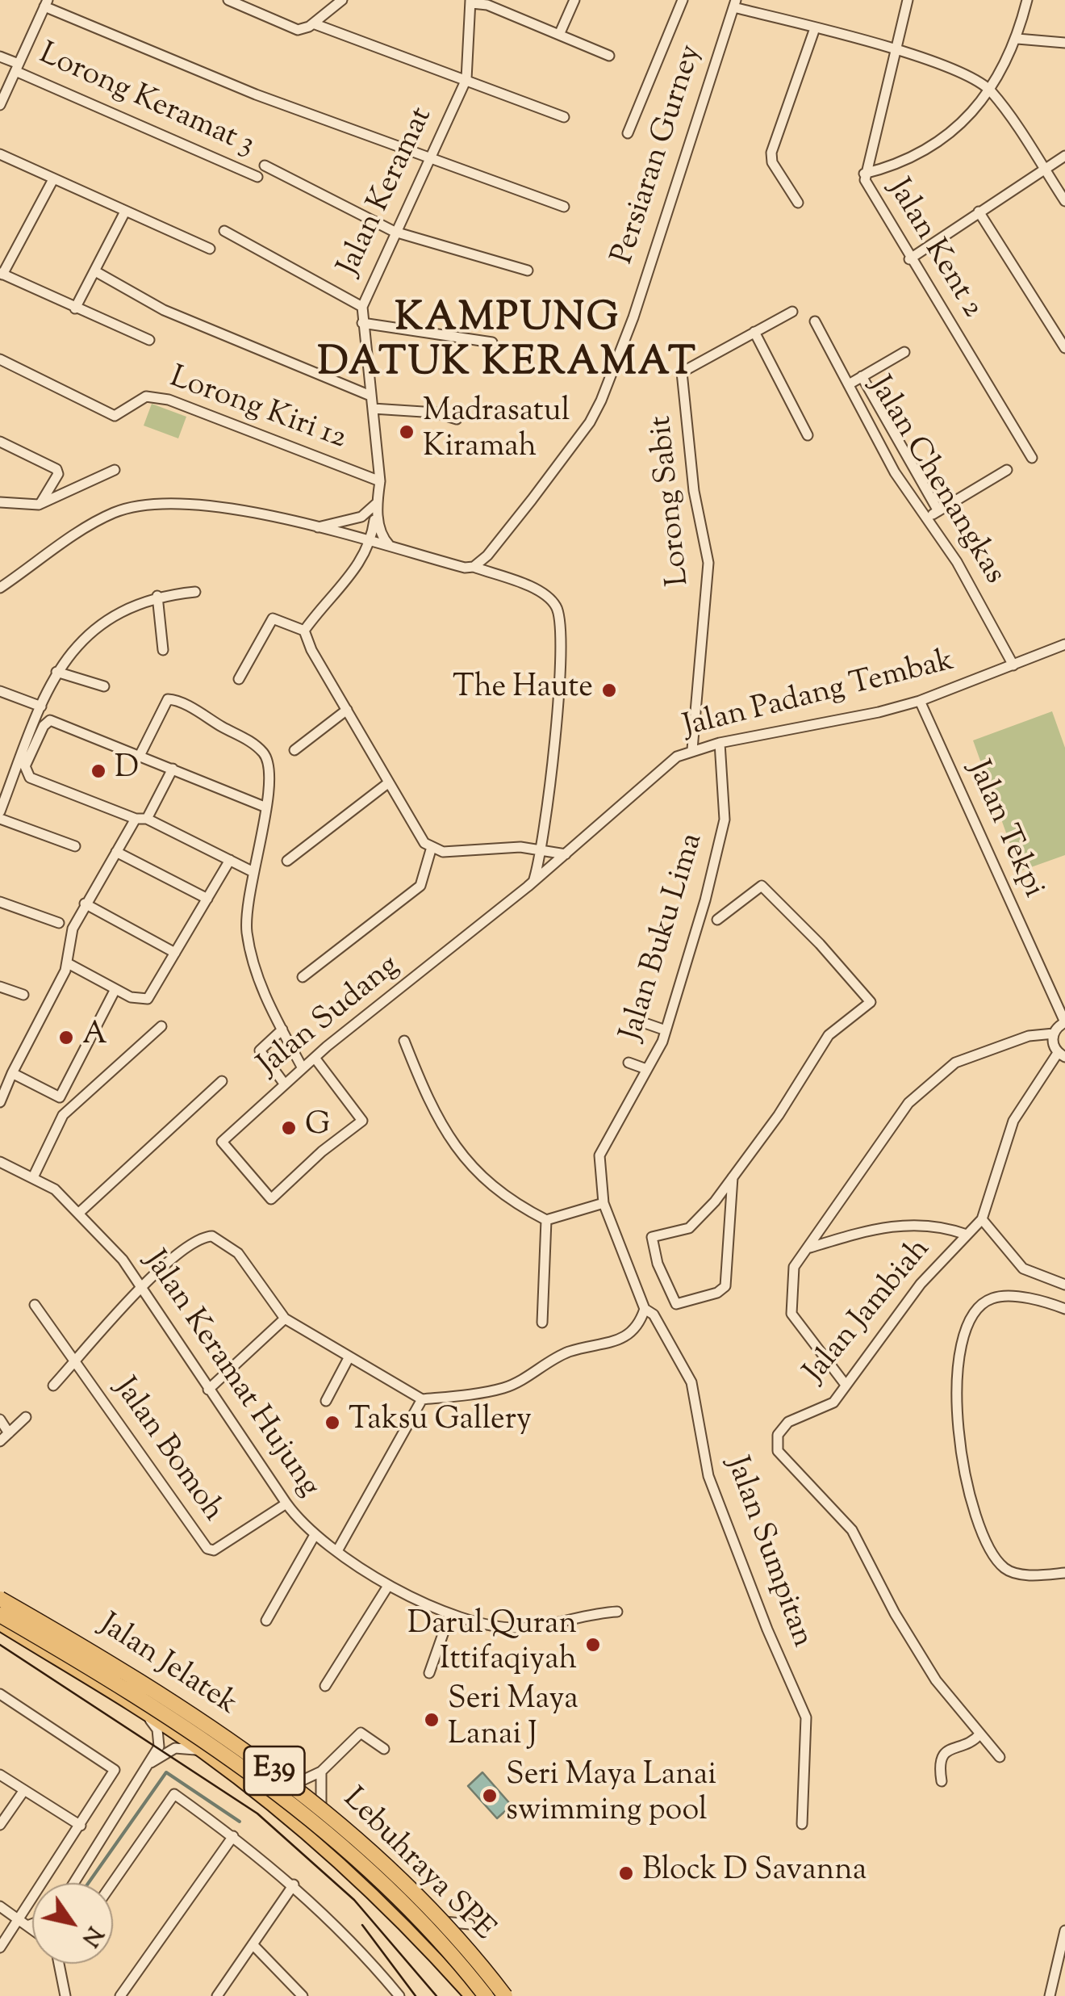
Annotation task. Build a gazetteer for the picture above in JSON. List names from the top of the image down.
{
  "streets": {
    "highway": ["E39", "Lebuhraya SPE"],
    "main road": ["Jalan Jelatek"],
    "street": [
      "Lorong Keramat 3",
      "Persiaran Gurney",
      "Jalan Keramat",
      "Jalan Kent 2",
      "Lorong Kiri 12",
      "Jalan Chenangkas",
      "Lorong Sabit",
      "Jalan Padang Tembak",
      "Jalan Tekpi",
      "Jalan Buku Lima",
      "Jalan Sudang",
      "Jalan Jambiah",
      "Jalan Keramat Hujung",
      "Jalan Bomoh",
      "Jalan Sumpitan"
    ]
  },
  "crossings": [
    ["Jalan Keramat", "Lorong Kiri 12"],
    ["Jalan Chenangkas", "Jalan Padang Tembak"],
    ["Lorong Sabit", "Jalan Padang Tembak"],
    ["Jalan Padang Tembak", "Jalan Tekpi"],
    ["Jalan Padang Tembak", "Jalan Buku Lima"],
    ["Jalan Padang Tembak", "Jalan Sudang"],
    ["Jalan Buku Lima", "Jalan Sumpitan"],
    ["Jalan Keramat Hujung", "Jalan Bomoh"],
    ["Jalan Jelatek", "Lebuhraya SPE"]
  ],
  "districts": ["KAMPUNG DATUK KERAMAT"],
  "places": [
    "Madrasatul Kiramah",
    "The Haute",
    "D",
    "A",
    "G",
    "Taksu Gallery",
    "Darul Quran Ittifaqiyah",
    "Seri Maya Lanai J",
    "Seri Maya Lanai swimming pool",
    "Block D Savanna"
  ],
  "north": "bottom right"
}
